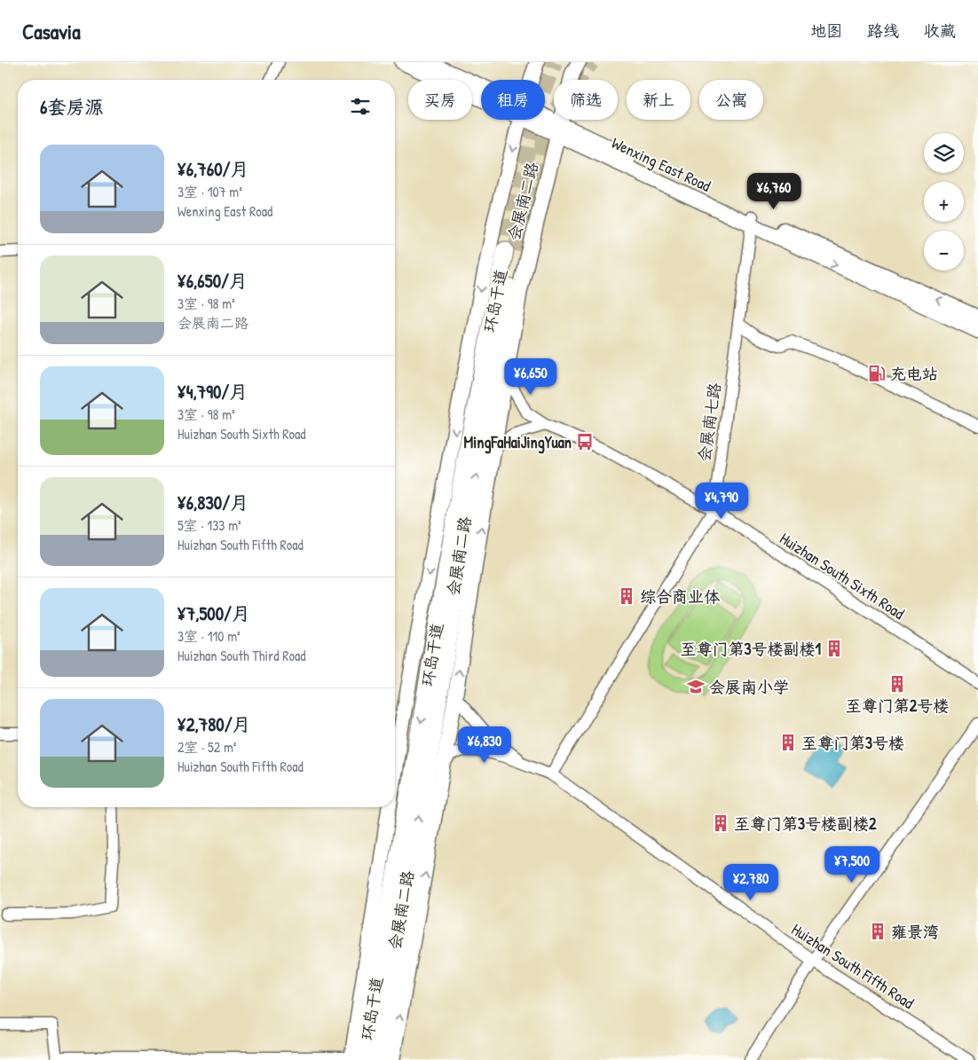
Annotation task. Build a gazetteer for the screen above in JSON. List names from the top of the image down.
{
  "streets": {
    "highway": ["环岛干道"],
    "main road": ["Wenxing East Road", "会展南二路"],
    "street": ["会展南七路", "Huizhan South Sixth Road", "Huizhan South Fifth Road"]
  },
  "crossings": [
    ["Wenxing East Road", "会展南二路"],
    ["Wenxing East Road", "会展南七路"],
    ["会展南二路", "环岛干道"],
    ["会展南二路", "Huizhan South Sixth Road"],
    ["会展南七路", "Huizhan South Sixth Road"],
    ["会展南七路", "Huizhan South Fifth Road"]
  ],
  "places": {
    "fuel station": ["充电站"],
    "bus stop": ["MingFaHaiJingYuan"],
    "building": [
      "综合商业体",
      "至尊门第3号楼副楼1",
      "至尊门第2号楼",
      "至尊门第3号楼",
      "至尊门第3号楼副楼2",
      "雍景湾"
    ],
    "school or university": ["会展南小学"]
  },
  "page": {
    "header": "Casavia",
    "nav": ["地图", "路线", "收藏"],
    "chip": [
      "买房",
      "租房",
      "筛选",
      "新上",
      "公寓"
    ],
    "heading": "6套房源",
    "map_buttons": ["+", "−"],
    "list": [
      {
        "name": "¥6,760/月",
        "note": "3室 · 107 m² · Wenxing East Road"
      },
      {
        "name": "¥6,650/月",
        "note": "3室 · 98 m² · 会展南二路"
      },
      {
        "name": "¥4,790/月",
        "note": "3室 · 98 m² · Huizhan South Sixth Road"
      },
      {
        "name": "¥6,830/月",
        "note": "5室 · 133 m² · Huizhan South Fifth Road"
      },
      {
        "name": "¥7,500/月",
        "note": "3室 · 110 m² · Huizhan South Third Road"
      },
      {
        "name": "¥2,780/月",
        "note": "2室 · 52 m² · Huizhan South Fifth Road"
      }
    ],
    "price": [
      "¥6,760",
      "¥6,650",
      "¥4,790",
      "¥6,830",
      "¥7,500",
      "¥2,780"
    ]
  }
}
